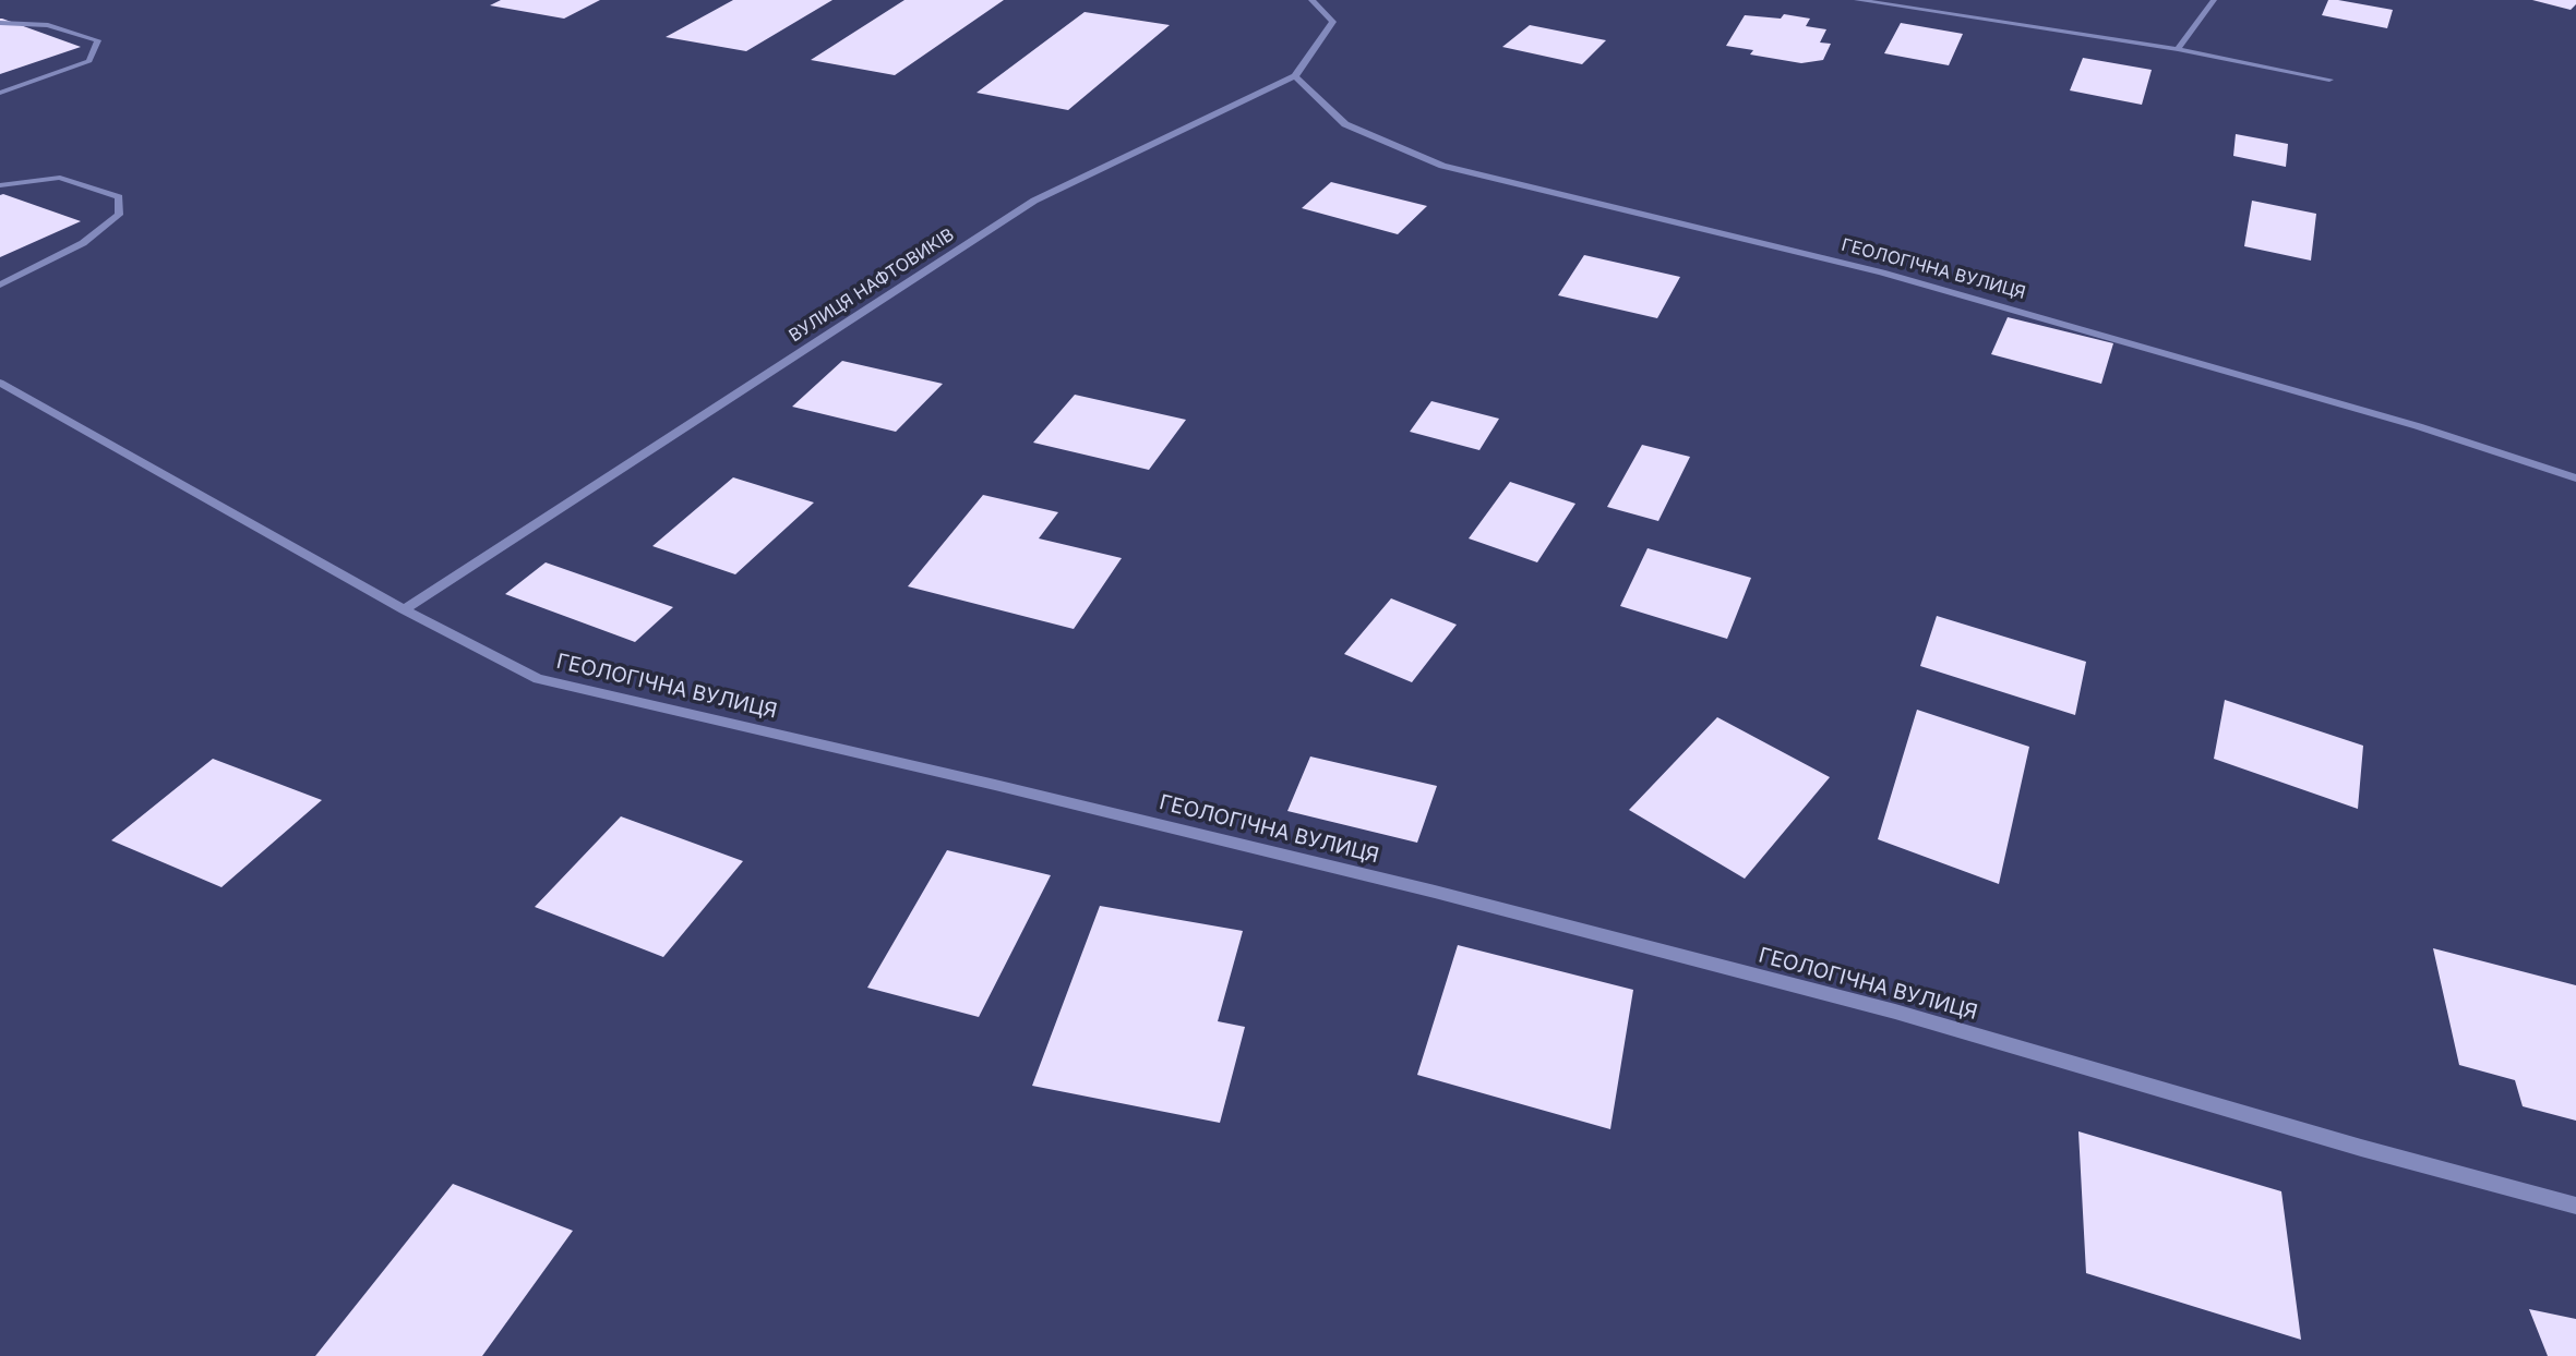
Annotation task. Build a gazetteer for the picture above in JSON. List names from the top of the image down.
{
  "streets": {
    "street": ["ГЕОЛОГІЧНА ВУЛИЦЯ", "ВУЛИЦЯ НАФТОВИКІВ"]
  },
  "crossings": [
    ["ГЕОЛОГІЧНА ВУЛИЦЯ", "ВУЛИЦЯ НАФТОВИКІВ"]
  ]
}
